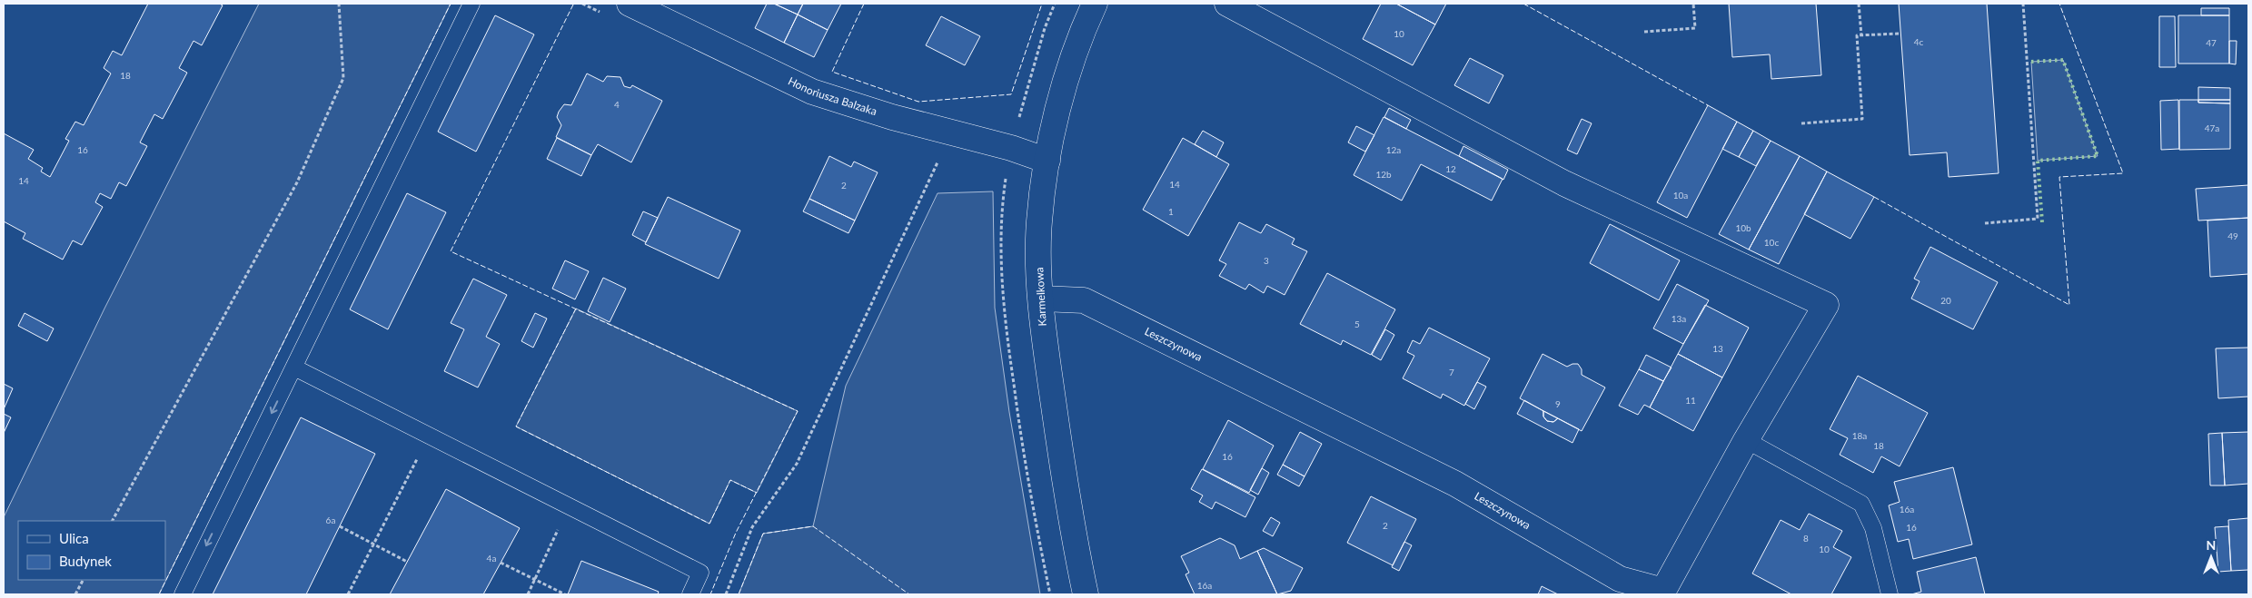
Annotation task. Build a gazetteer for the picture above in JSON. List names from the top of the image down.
{
  "streets": {
    "street": ["Honoriusza Balzaka", "Karmelkowa", "Leszczynowa"]
  },
  "crossings": [
    ["Honoriusza Balzaka", "Karmelkowa"],
    ["Karmelkowa", "Leszczynowa"]
  ],
  "house_numbers": [
    "10",
    "4c",
    "47",
    "18",
    "4",
    "47a",
    "16",
    "12a",
    "12",
    "12b",
    "14",
    "14",
    "2",
    "10a",
    "1",
    "10b",
    "49",
    "10c",
    "3",
    "20",
    "13a",
    "5",
    "13",
    "7",
    "11",
    "9",
    "18a",
    "18",
    "16",
    "16a",
    "6a",
    "2",
    "16",
    "8",
    "10",
    "4a",
    "16a"
  ],
  "legend": ["Ulica", "Budynek"],
  "north": "top"
}
